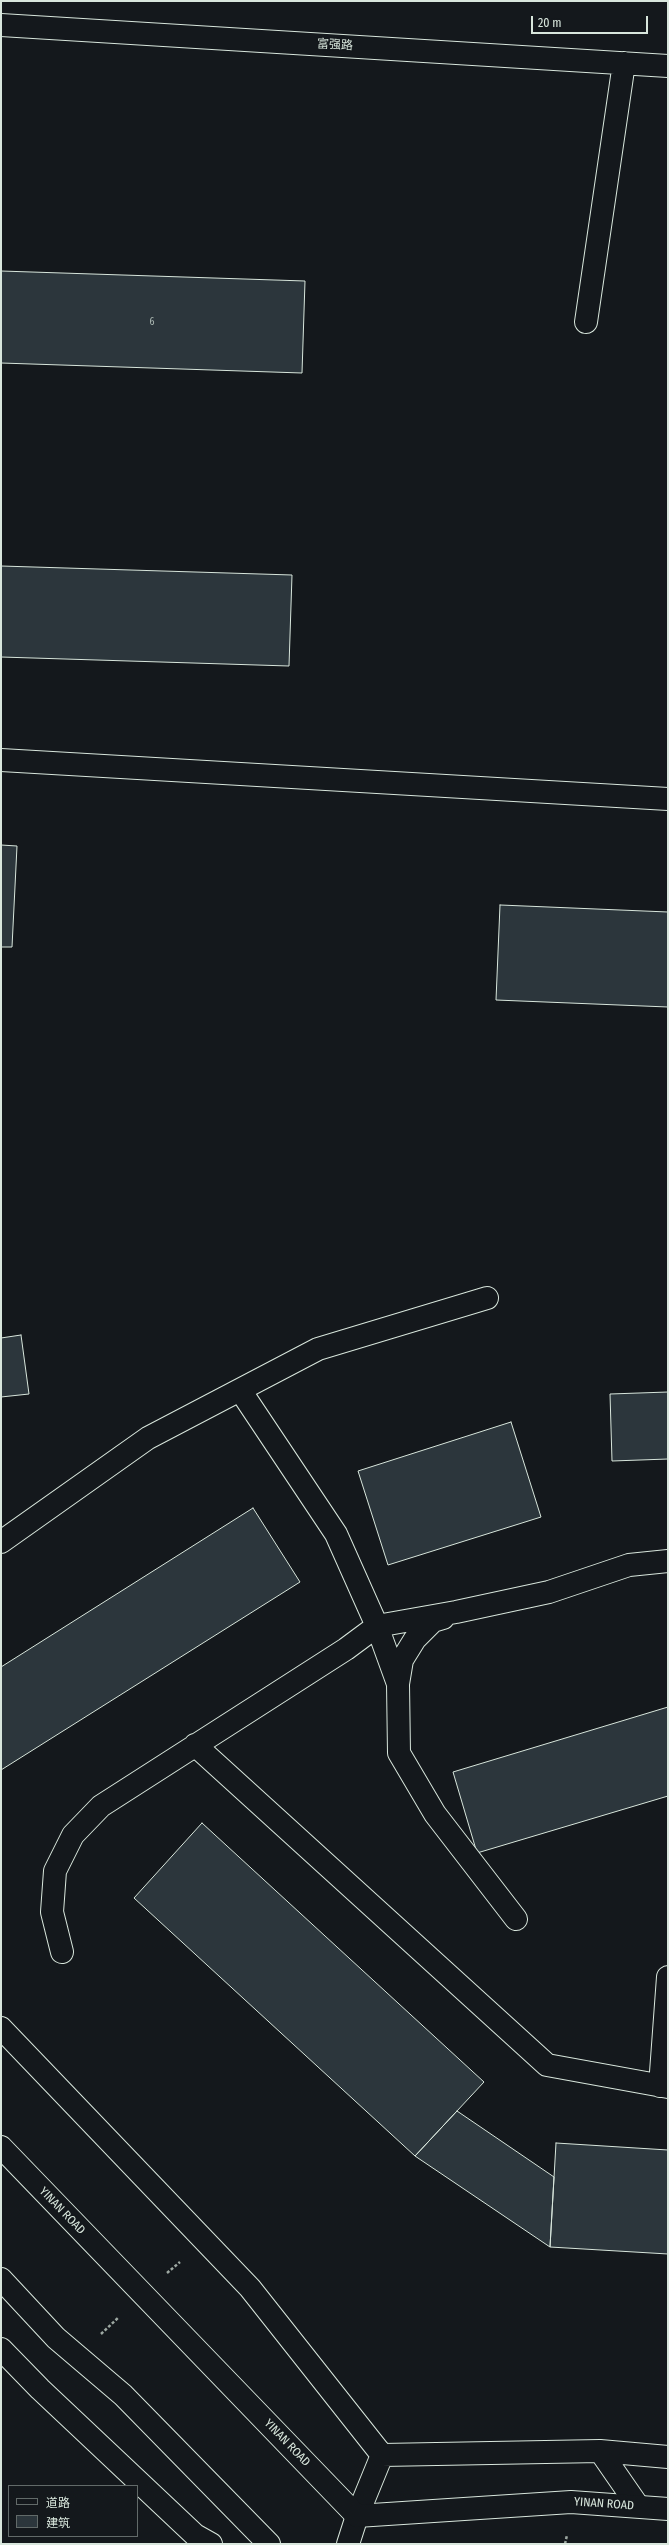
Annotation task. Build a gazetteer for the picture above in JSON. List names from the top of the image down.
{
  "streets": {
    "street": ["富强路", "YINAN ROAD"]
  },
  "house_numbers": ["6"],
  "legend": ["道路", "建筑"],
  "scale_bar": "20 m"
}
